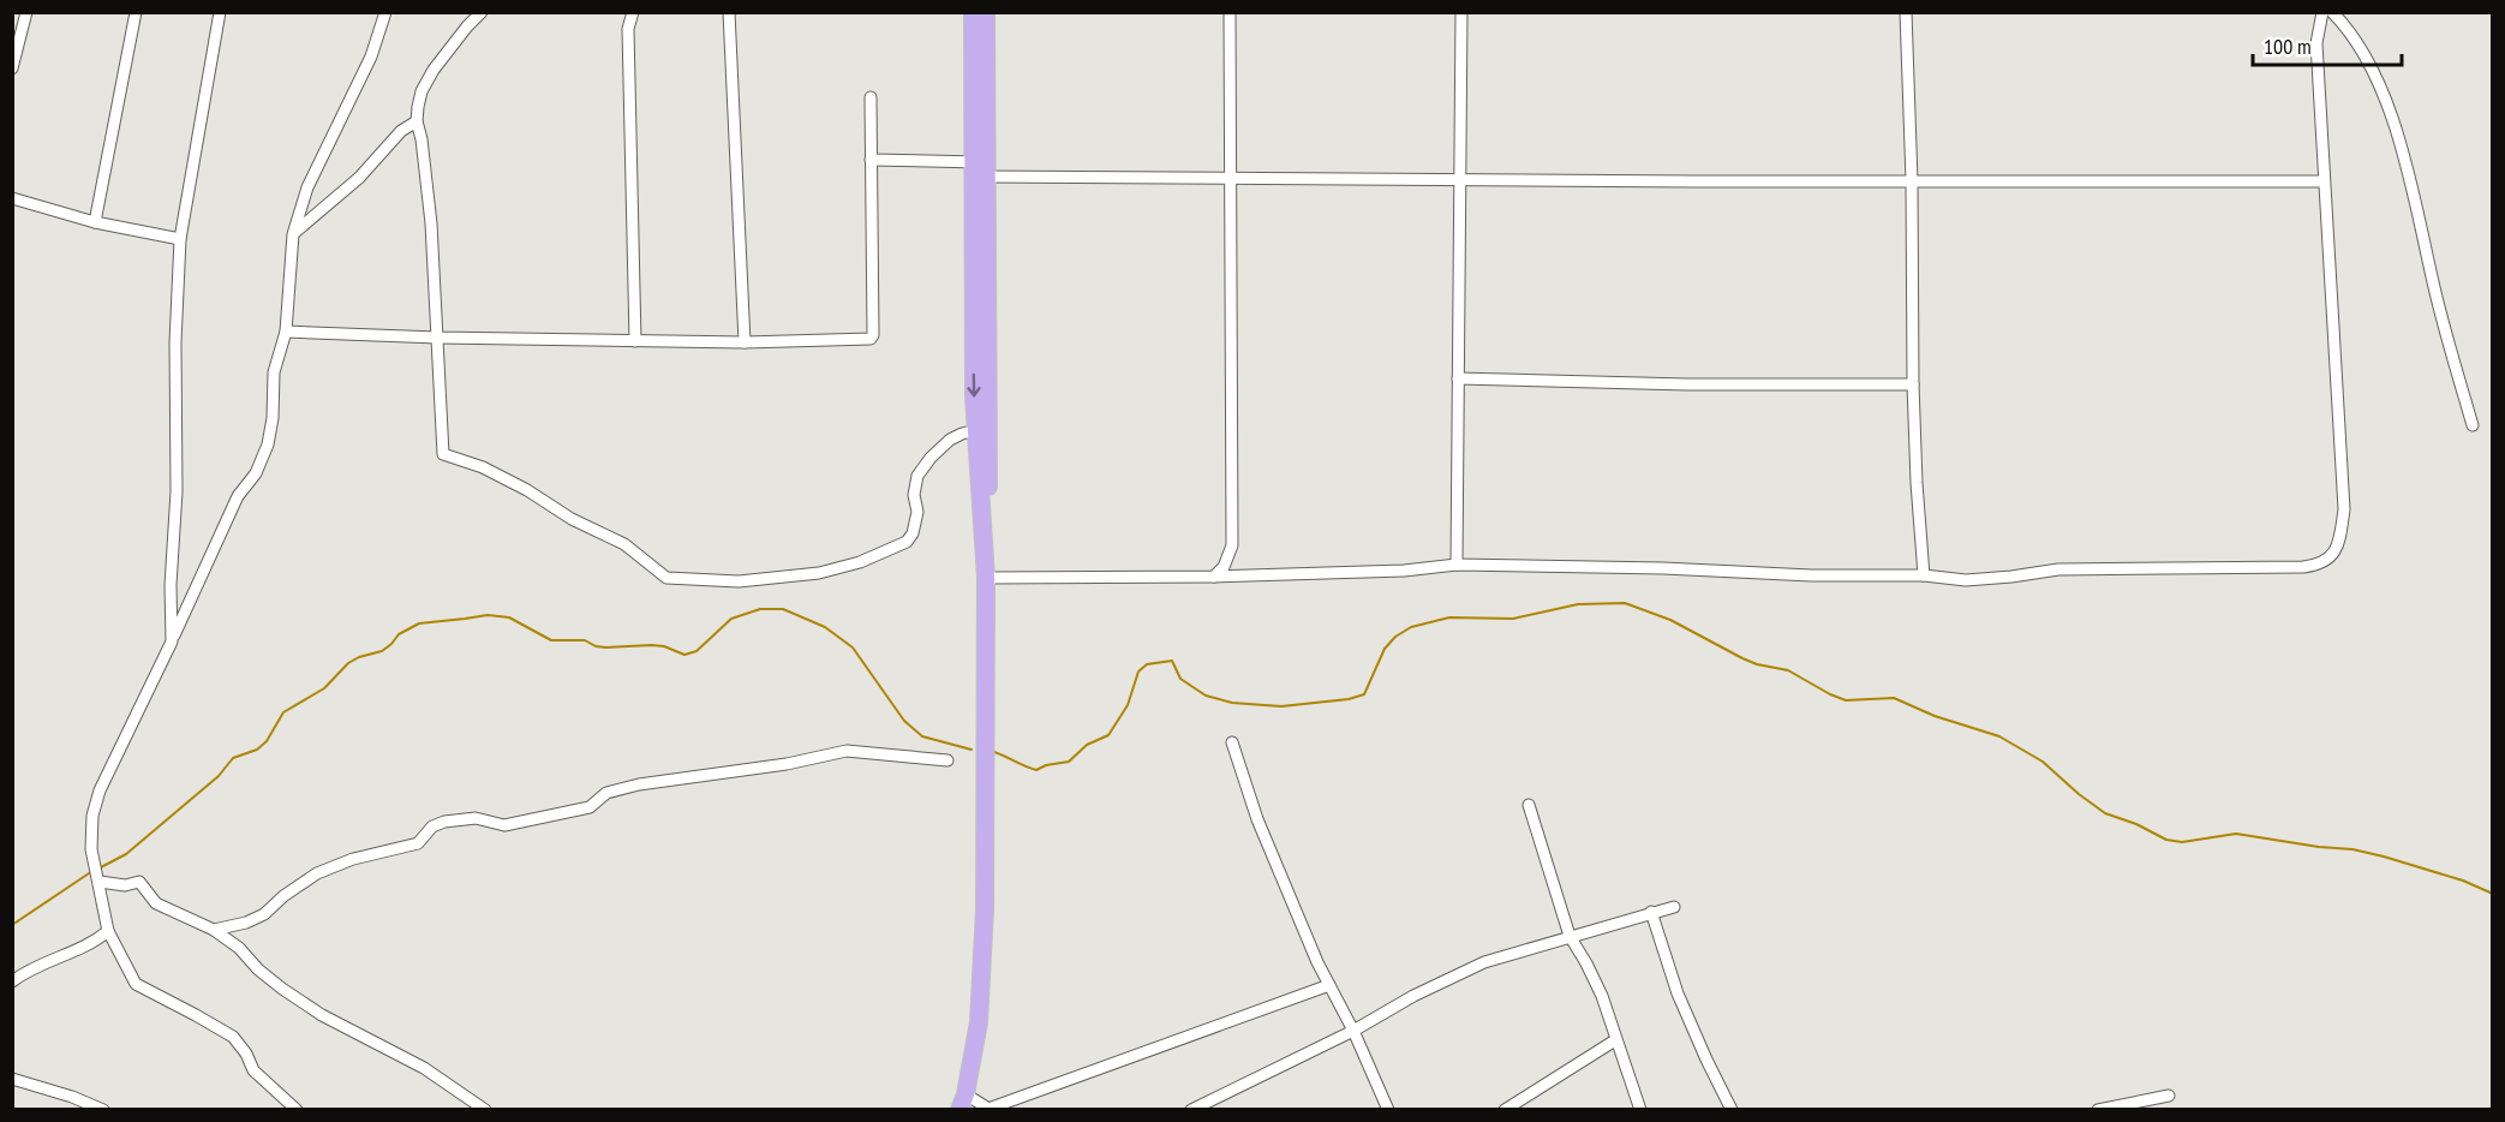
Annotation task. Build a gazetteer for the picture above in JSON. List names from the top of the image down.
{
  "scale_bar": "100 m"
}
